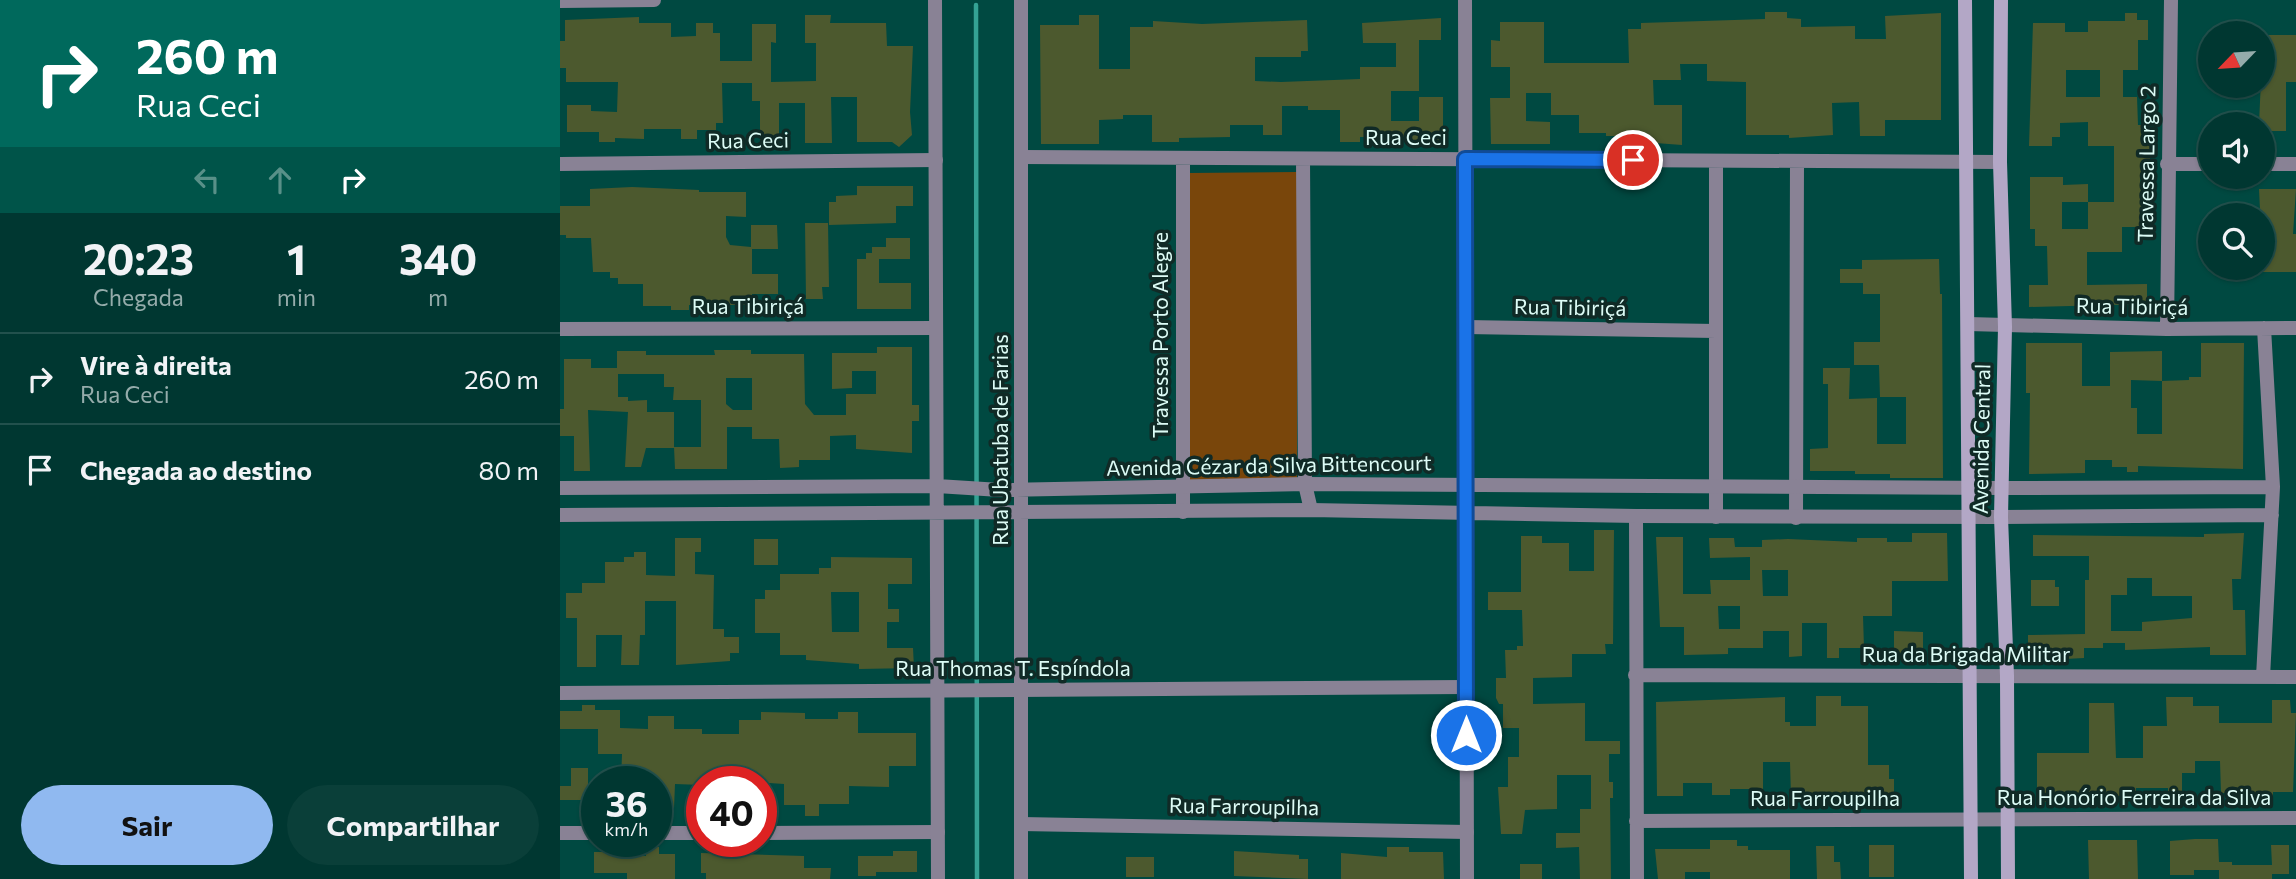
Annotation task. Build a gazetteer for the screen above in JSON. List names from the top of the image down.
{
  "streets": {
    "main road": ["Avenida Central"],
    "street": [
      "Rua Ceci",
      "Travessa Largo 2",
      "Rua Tibiriçá",
      "Travessa Porto Alegre",
      "Rua Ubatuba de Farias",
      "Avenida Cézar da Silva Bittencourt",
      "Rua da Brigada Militar",
      "Rua Thomas T. Espíndola",
      "Rua Honório Ferreira da Silva",
      "Rua Farroupilha"
    ]
  },
  "crossings": [
    ["Rua Ceci", "Travessa Porto Alegre"],
    ["Rua Ceci", "Avenida Central"],
    ["Rua Ceci", "Rua Ubatuba de Farias"],
    ["Travessa Largo 2", "Rua Tibiriçá"],
    ["Rua Tibiriçá", "Avenida Central"],
    ["Travessa Porto Alegre", "Avenida Cézar da Silva Bittencourt"],
    ["Avenida Central", "Avenida Cézar da Silva Bittencourt"],
    ["Avenida Central", "Rua da Brigada Militar"],
    ["Avenida Central", "Rua Honório Ferreira da Silva"],
    ["Avenida Central", "Rua Farroupilha"],
    ["Rua Ubatuba de Farias", "Avenida Cézar da Silva Bittencourt"],
    ["Rua Ubatuba de Farias", "Rua Thomas T. Espíndola"],
    ["Rua Ubatuba de Farias", "Rua Farroupilha"],
    ["Rua Honório Ferreira da Silva", "Rua Farroupilha"]
  ],
  "north": "bottom left",
  "page": {
    "turn": ["260 m", "Rua Ceci"],
    "eta": [
      "20:23",
      "Chegada",
      "1",
      "min",
      "340",
      "m"
    ],
    "list": [
      {
        "name": "Vire à direita",
        "note": "Rua Ceci",
        "value": "260 m"
      },
      {
        "name": "Chegada ao destino",
        "value": "80 m"
      }
    ],
    "speed": "36 km/h",
    "limit": "40",
    "buttons": ["Sair", "Compartilhar"]
  }
}
